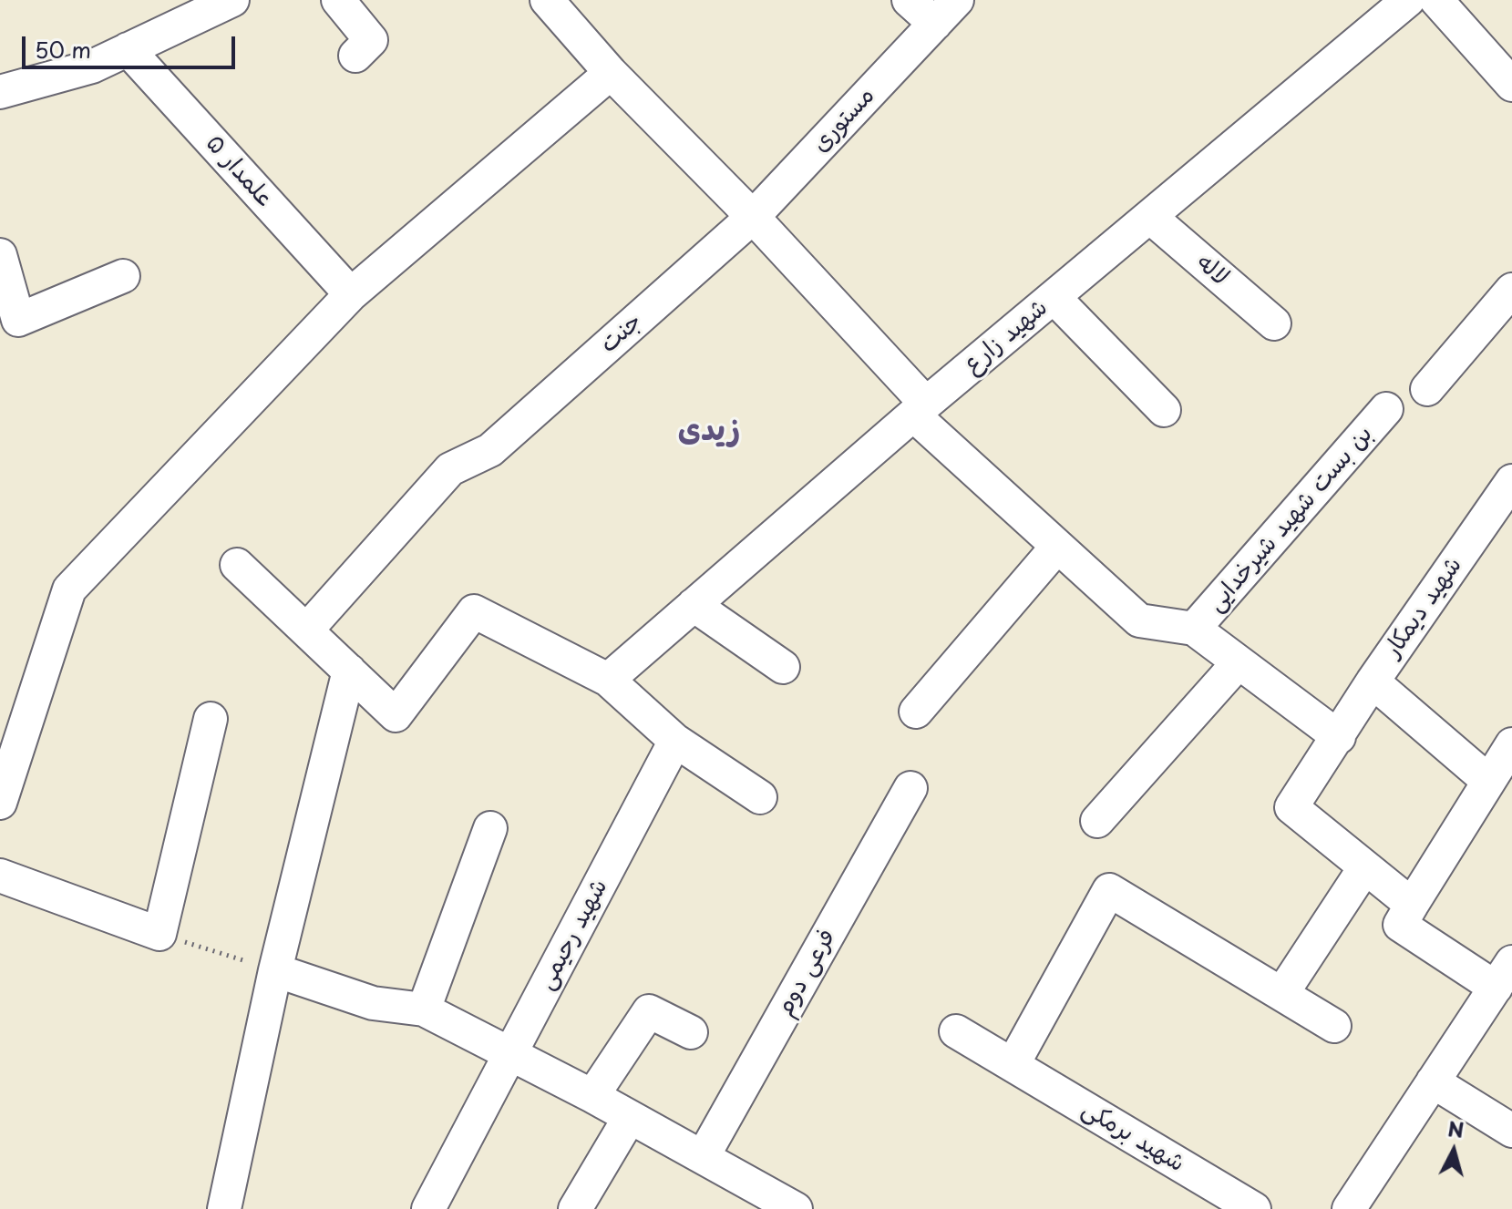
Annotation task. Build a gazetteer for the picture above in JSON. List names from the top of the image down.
{
  "streets": {
    "street": [
      "مستوری",
      "علمدار ۵",
      "لاله",
      "جنت",
      "شهید زارع",
      "بن بست شهید شیرخدایی",
      "شهید دیمکار",
      "شهید رحیمی",
      "فرعی دوم",
      "شهید برمکی"
    ]
  },
  "crossings": [
    ["مستوری", "جنت"],
    ["لاله", "شهید زارع"]
  ],
  "districts": ["زیدی"],
  "scale_bar": "50 m",
  "north": "top"
}
